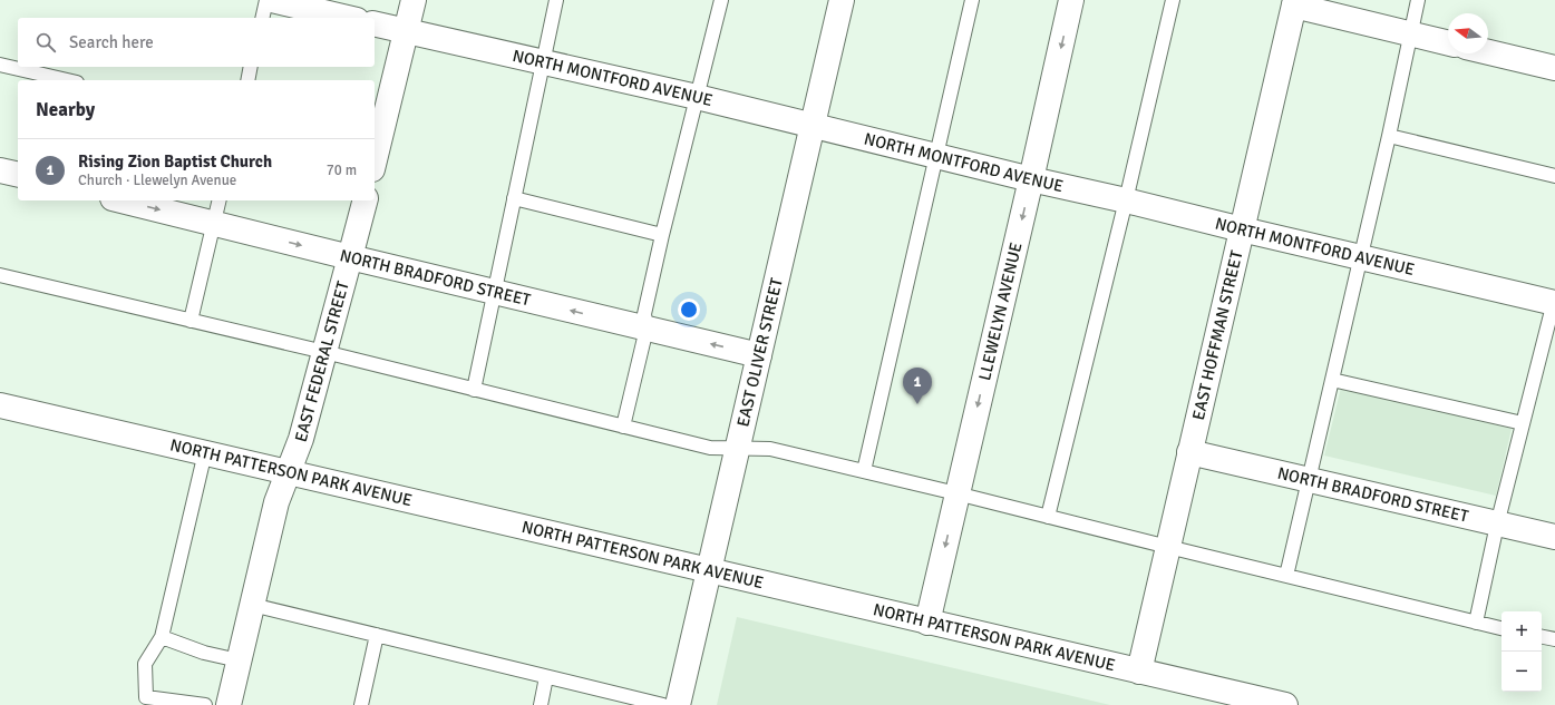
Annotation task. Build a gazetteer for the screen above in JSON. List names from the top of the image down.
{
  "streets": {
    "street": [
      "NORTH MONTFORD AVENUE",
      "NORTH BRADFORD STREET",
      "LLEWELYN AVENUE",
      "EAST HOFFMAN STREET",
      "EAST OLIVER STREET",
      "EAST FEDERAL STREET",
      "NORTH PATTERSON PARK AVENUE"
    ]
  },
  "crossings": [
    ["NORTH MONTFORD AVENUE", "LLEWELYN AVENUE"],
    ["NORTH MONTFORD AVENUE", "EAST HOFFMAN STREET"],
    ["NORTH MONTFORD AVENUE", "EAST OLIVER STREET"],
    ["NORTH BRADFORD STREET", "EAST HOFFMAN STREET"],
    ["NORTH BRADFORD STREET", "EAST OLIVER STREET"],
    ["NORTH BRADFORD STREET", "EAST FEDERAL STREET"],
    ["LLEWELYN AVENUE", "NORTH PATTERSON PARK AVENUE"],
    ["EAST HOFFMAN STREET", "NORTH PATTERSON PARK AVENUE"],
    ["EAST OLIVER STREET", "NORTH PATTERSON PARK AVENUE"],
    ["EAST FEDERAL STREET", "NORTH PATTERSON PARK AVENUE"]
  ],
  "one_way": ["LLEWELYN AVENUE"],
  "north": "left",
  "page": {
    "search": "Search here",
    "heading": "Nearby",
    "list": [
      {
        "mark": "1",
        "name": "Rising Zion Baptist Church",
        "note": "Church · Llewelyn Avenue",
        "value": "70 m"
      }
    ],
    "pins": "1",
    "map_buttons": ["+", "−"]
  }
}
